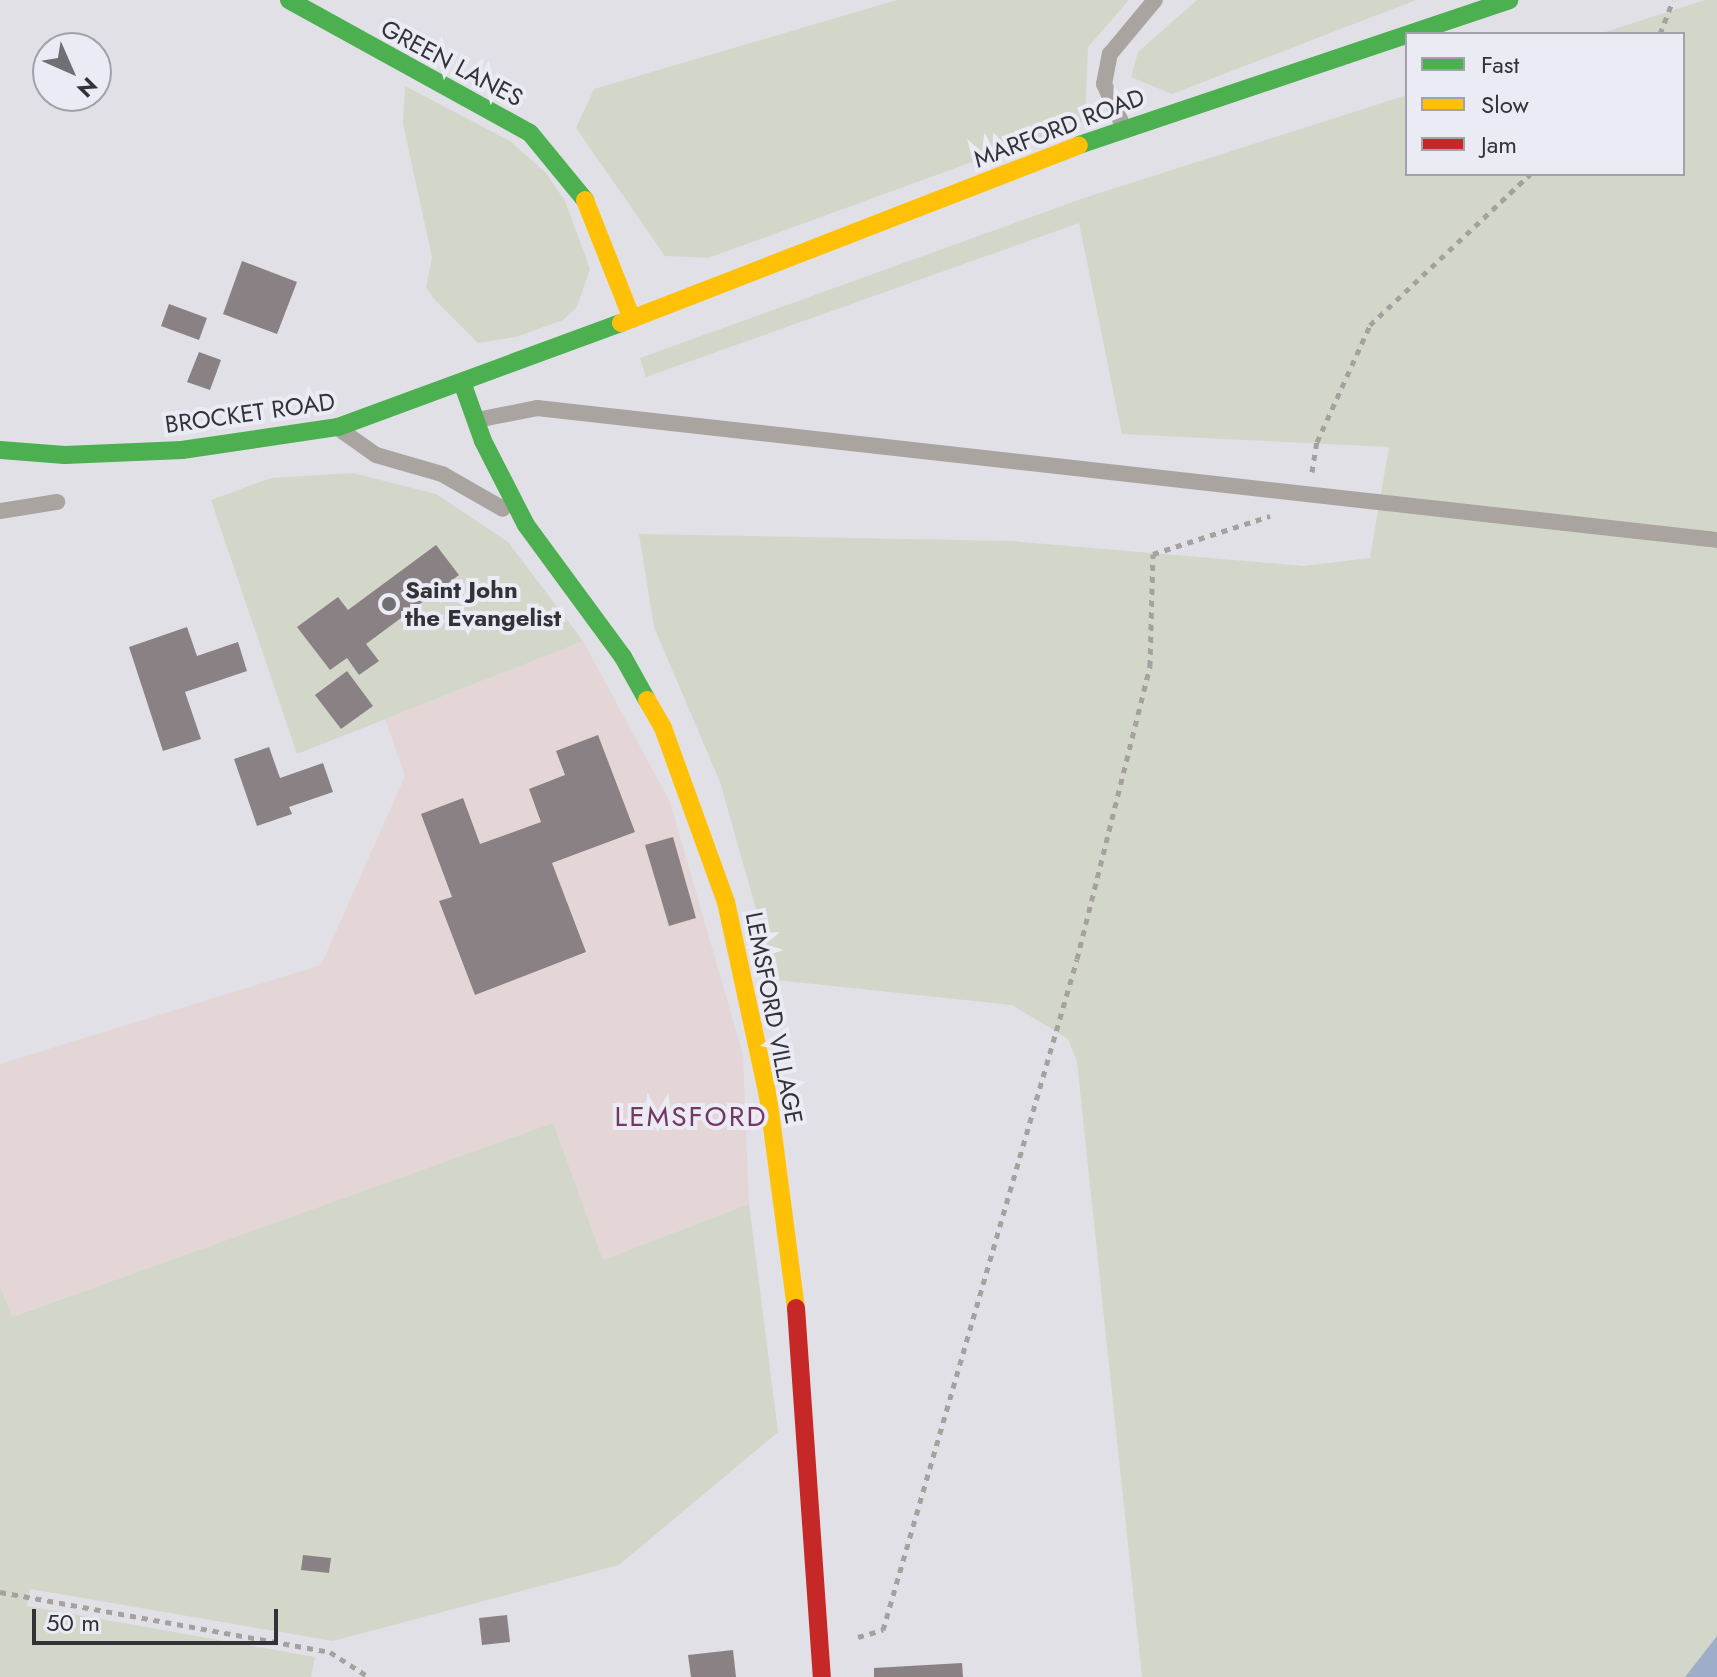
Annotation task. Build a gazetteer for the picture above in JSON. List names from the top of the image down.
{
  "streets": {
    "street": [
      "GREEN LANES",
      "MARFORD ROAD",
      "BROCKET ROAD",
      "LEMSFORD VILLAGE"
    ]
  },
  "crossings": [
    ["GREEN LANES", "MARFORD ROAD"],
    ["GREEN LANES", "BROCKET ROAD"],
    ["MARFORD ROAD", "BROCKET ROAD"],
    ["BROCKET ROAD", "LEMSFORD VILLAGE"]
  ],
  "districts": ["LEMSFORD"],
  "places": ["Saint John the Evangelist"],
  "legend": ["Fast", "Slow", "Jam"],
  "scale_bar": "50 m",
  "north": "bottom right"
}
